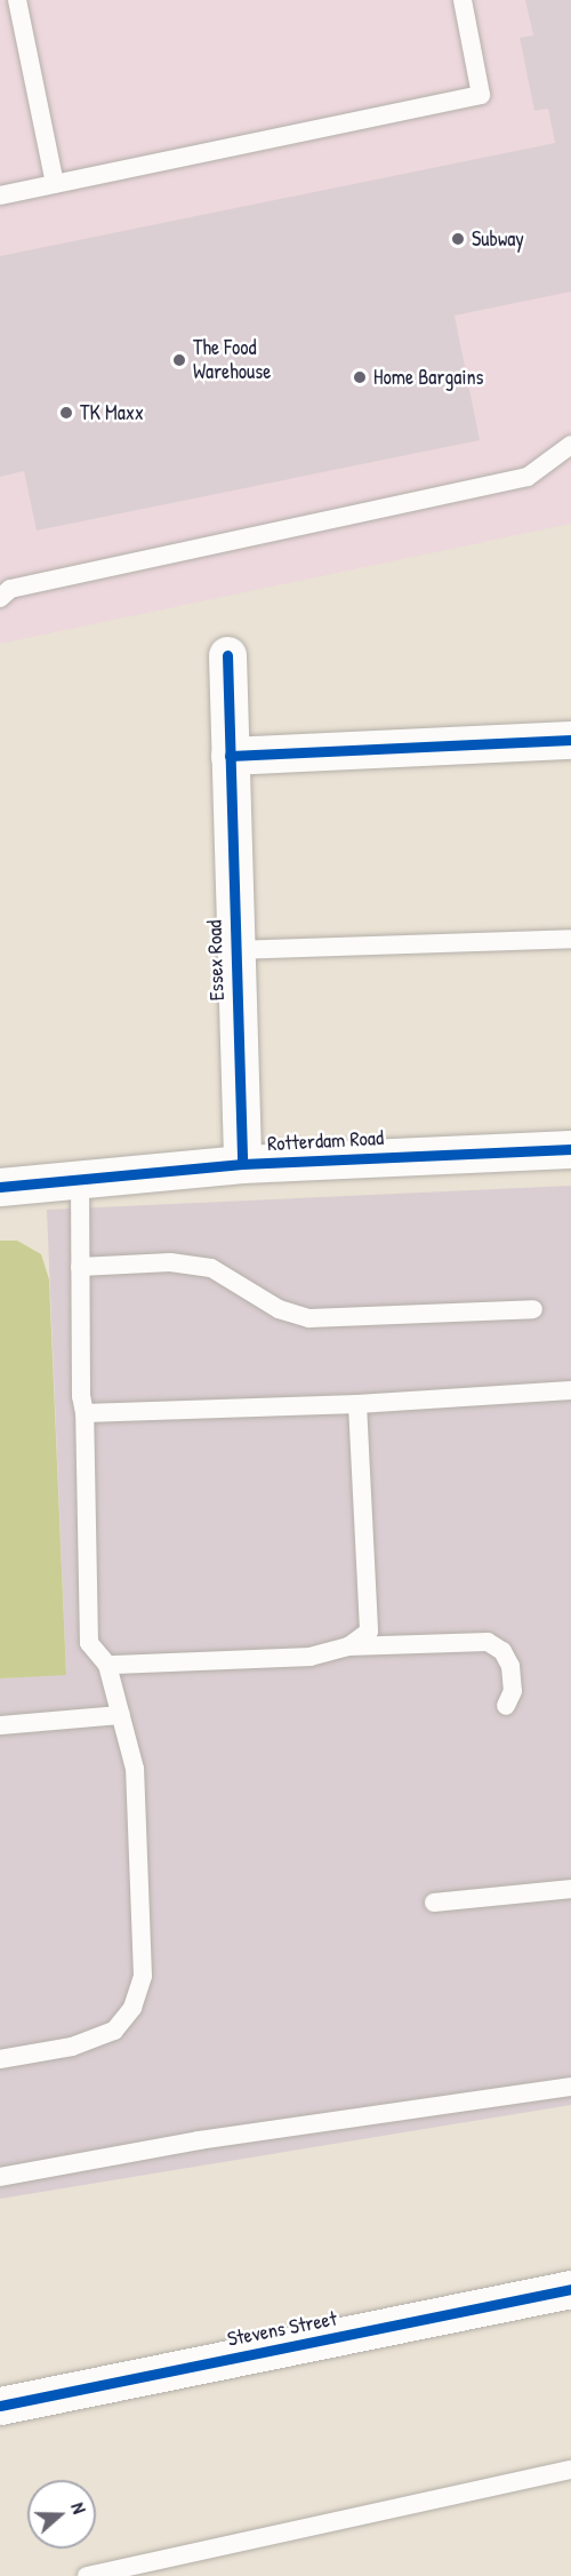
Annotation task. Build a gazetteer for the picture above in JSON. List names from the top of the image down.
{
  "streets": {
    "street": ["Essex Road", "Rotterdam Road", "Stevens Street"]
  },
  "crossings": [
    ["Essex Road", "Rotterdam Road"]
  ],
  "places": [
    "Subway",
    "The Food Warehouse",
    "Home Bargains",
    "TK Maxx"
  ],
  "north": "right"
}
